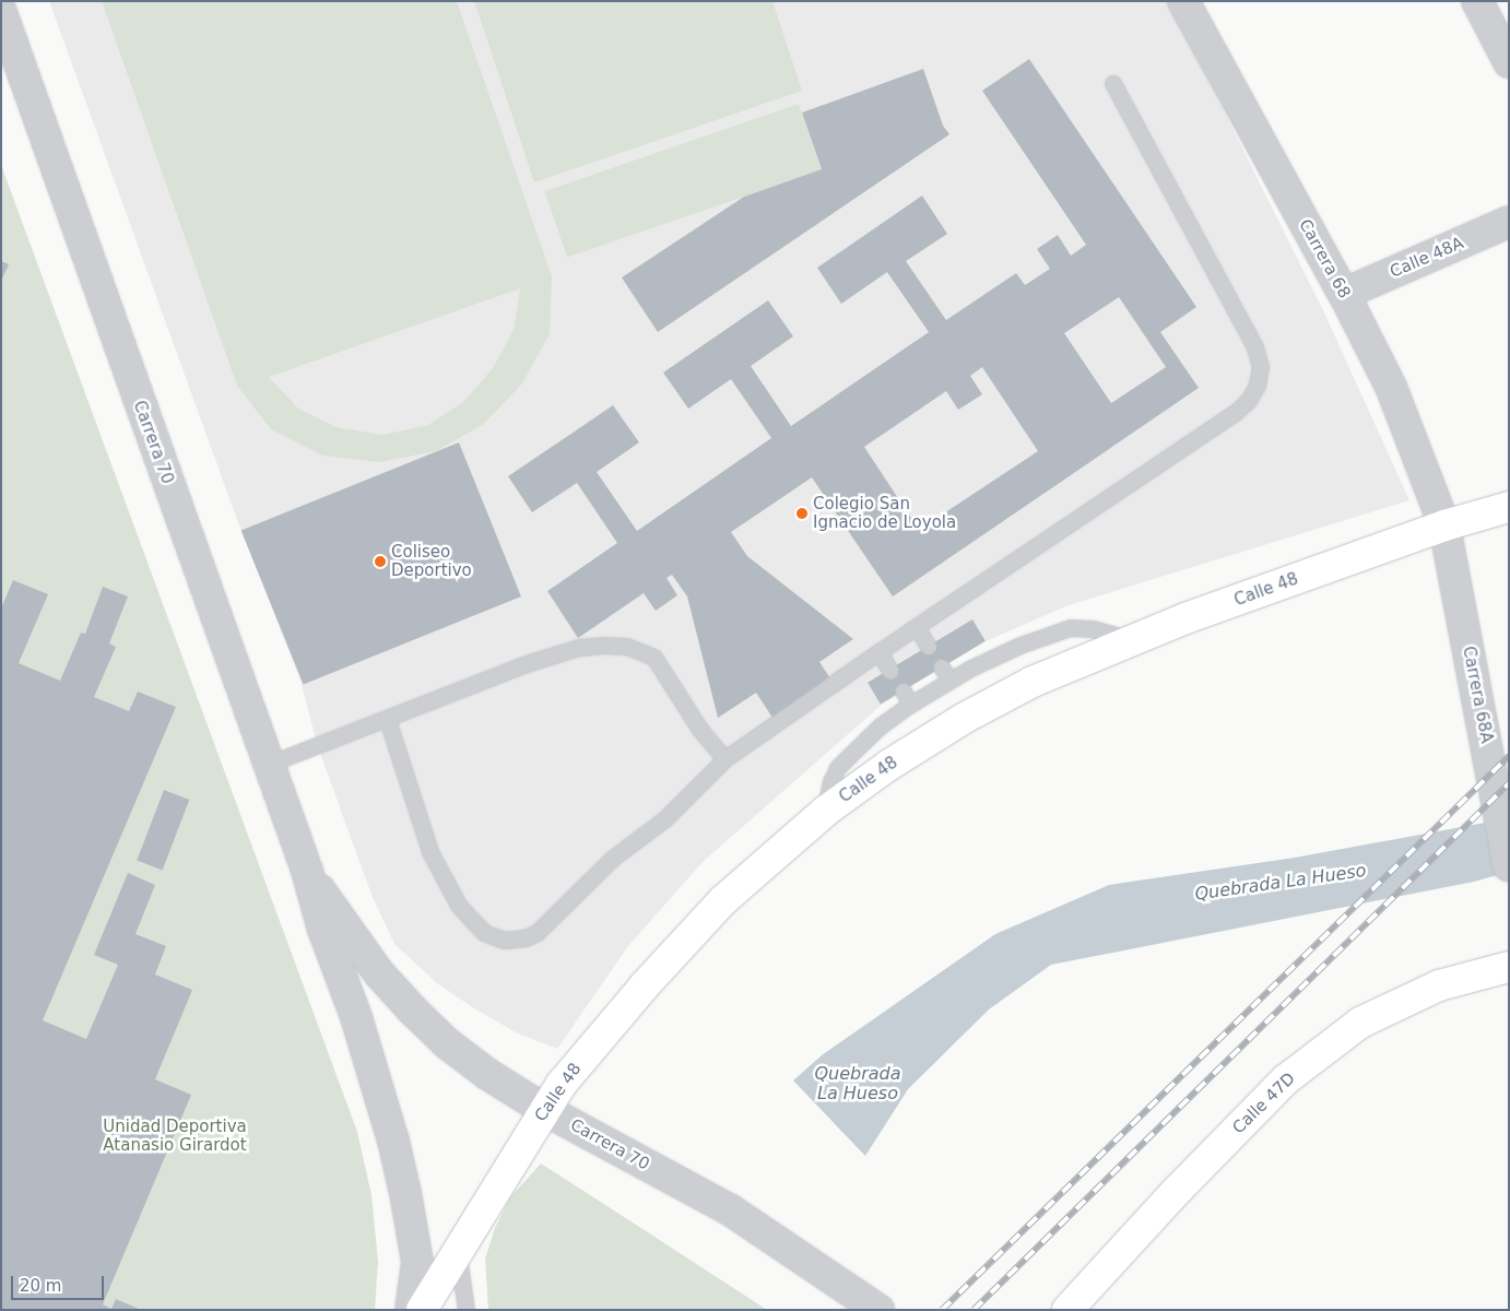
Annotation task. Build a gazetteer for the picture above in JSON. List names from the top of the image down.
{
  "streets": {
    "main road": ["Calle 48", "Calle 47D"],
    "street": [
      "Calle 48A",
      "Carrera 68",
      "Carrera 70",
      "Carrera 68A"
    ]
  },
  "crossings": [
    ["Calle 48A", "Carrera 68"],
    ["Carrera 68", "Calle 48"],
    ["Carrera 68", "Carrera 68A"],
    ["Carrera 70", "Calle 48"],
    ["Calle 48", "Carrera 68A"]
  ],
  "water": ["Quebrada La Hueso"],
  "parks": ["Unidad Deportiva Atanasio Girardot"],
  "places": ["Colegio San Ignacio de Loyola", "Coliseo Deportivo"],
  "scale_bar": "20 m"
}
